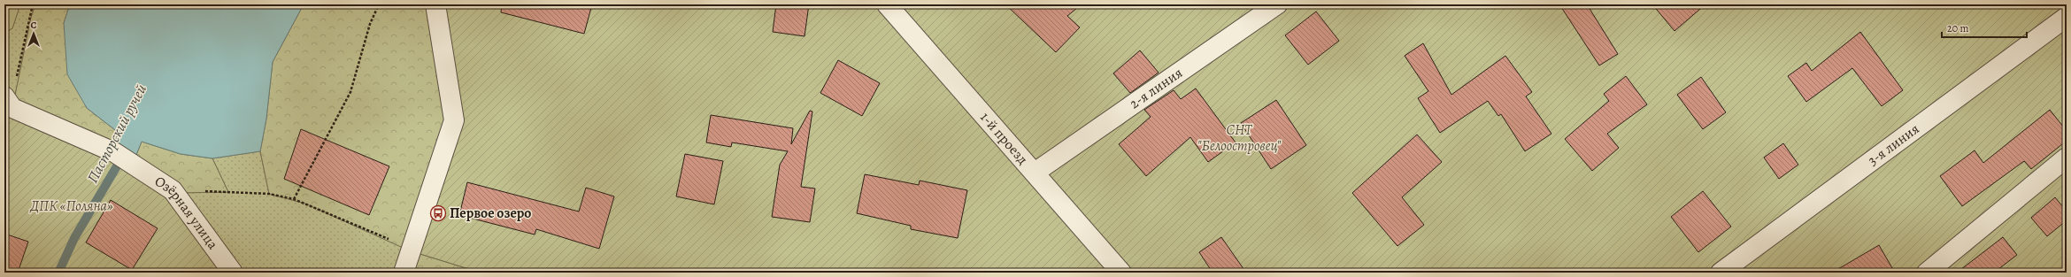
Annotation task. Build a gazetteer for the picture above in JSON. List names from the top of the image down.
{
  "streets": {
    "street": [
      "2-я линия",
      "1-й проезд",
      "3-я линия",
      "Озёрная улица"
    ]
  },
  "crossings": [
    ["2-я линия", "1-й проезд"]
  ],
  "water": ["Пасторский ручей"],
  "parks": ["СНТ \"Белоостровец\"", "ДПК «Поляна»"],
  "places": {
    "bus stop": ["Первое озеро"]
  },
  "scale_bar": "20 m",
  "north": "top"
}
